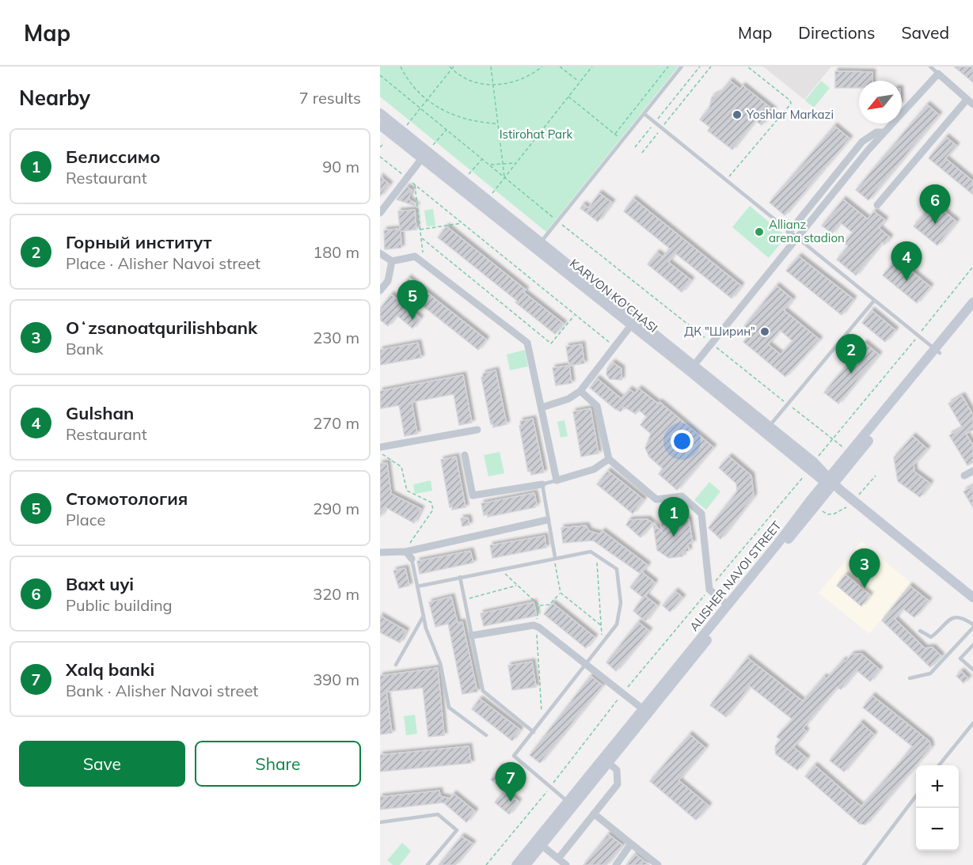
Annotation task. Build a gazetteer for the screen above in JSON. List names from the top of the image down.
{
  "streets": {
    "main road": ["KARVON KO'CHASI", "ALISHER NAVOI STREET"]
  },
  "crossings": [
    ["KARVON KO'CHASI", "ALISHER NAVOI STREET"]
  ],
  "parks": ["Istirohat Park"],
  "places": ["Yoshlar Markazi", "Allianz arena stadion", "ДК \"Ширин\""],
  "north": "bottom left",
  "page": {
    "header": "Map",
    "nav": ["Map", "Directions", "Saved"],
    "heading": ["Nearby", "7 results"],
    "list": [
      {
        "mark": "1",
        "name": "Белиссимо",
        "note": "Restaurant",
        "value": "90 m"
      },
      {
        "mark": "2",
        "name": "Горный институт",
        "note": "Place · Alisher Navoi street",
        "value": "180 m"
      },
      {
        "mark": "3",
        "name": "Oʻzsanoatqurilishbank",
        "note": "Bank",
        "value": "230 m"
      },
      {
        "mark": "4",
        "name": "Gulshan",
        "note": "Restaurant",
        "value": "270 m"
      },
      {
        "mark": "5",
        "name": "Стомотология",
        "note": "Place",
        "value": "290 m"
      },
      {
        "mark": "6",
        "name": "Baxt uyi",
        "note": "Public building",
        "value": "320 m"
      },
      {
        "mark": "7",
        "name": "Xalq banki",
        "note": "Bank · Alisher Navoi street",
        "value": "390 m"
      }
    ],
    "pins": [
      "6",
      "4",
      "5",
      "2",
      "1",
      "3",
      "7"
    ],
    "buttons": ["Save", "Share"],
    "map_buttons": ["+", "−"]
  }
}
